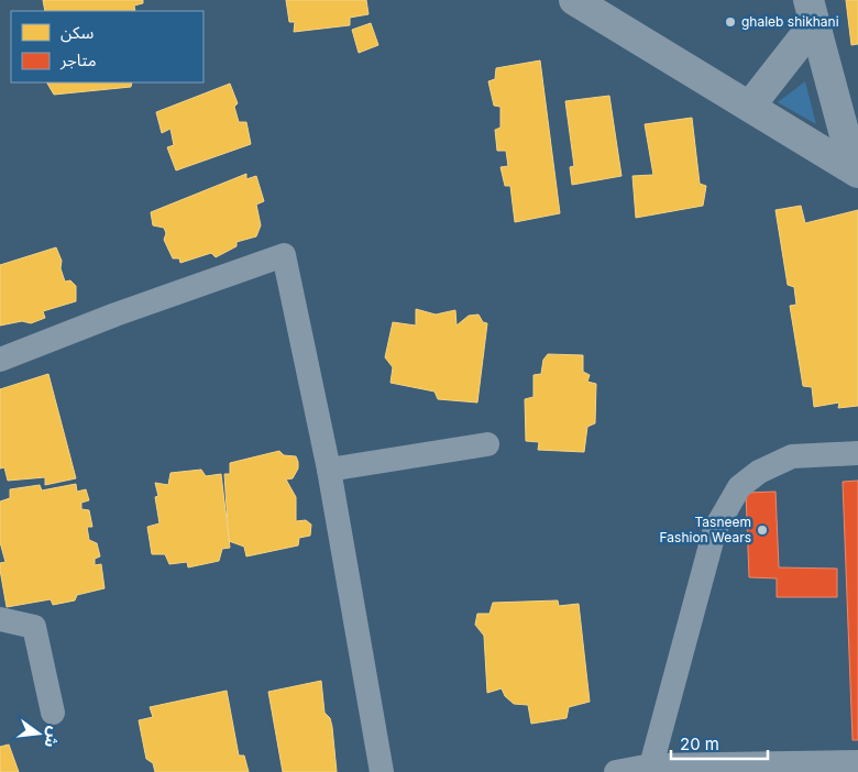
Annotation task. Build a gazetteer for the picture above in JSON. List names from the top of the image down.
{
  "places": ["ghaleb shikhani", "Tasneem Fashion Wears"],
  "legend": ["سكن", "متاجر"],
  "scale_bar": "20 m",
  "north": "right"
}
